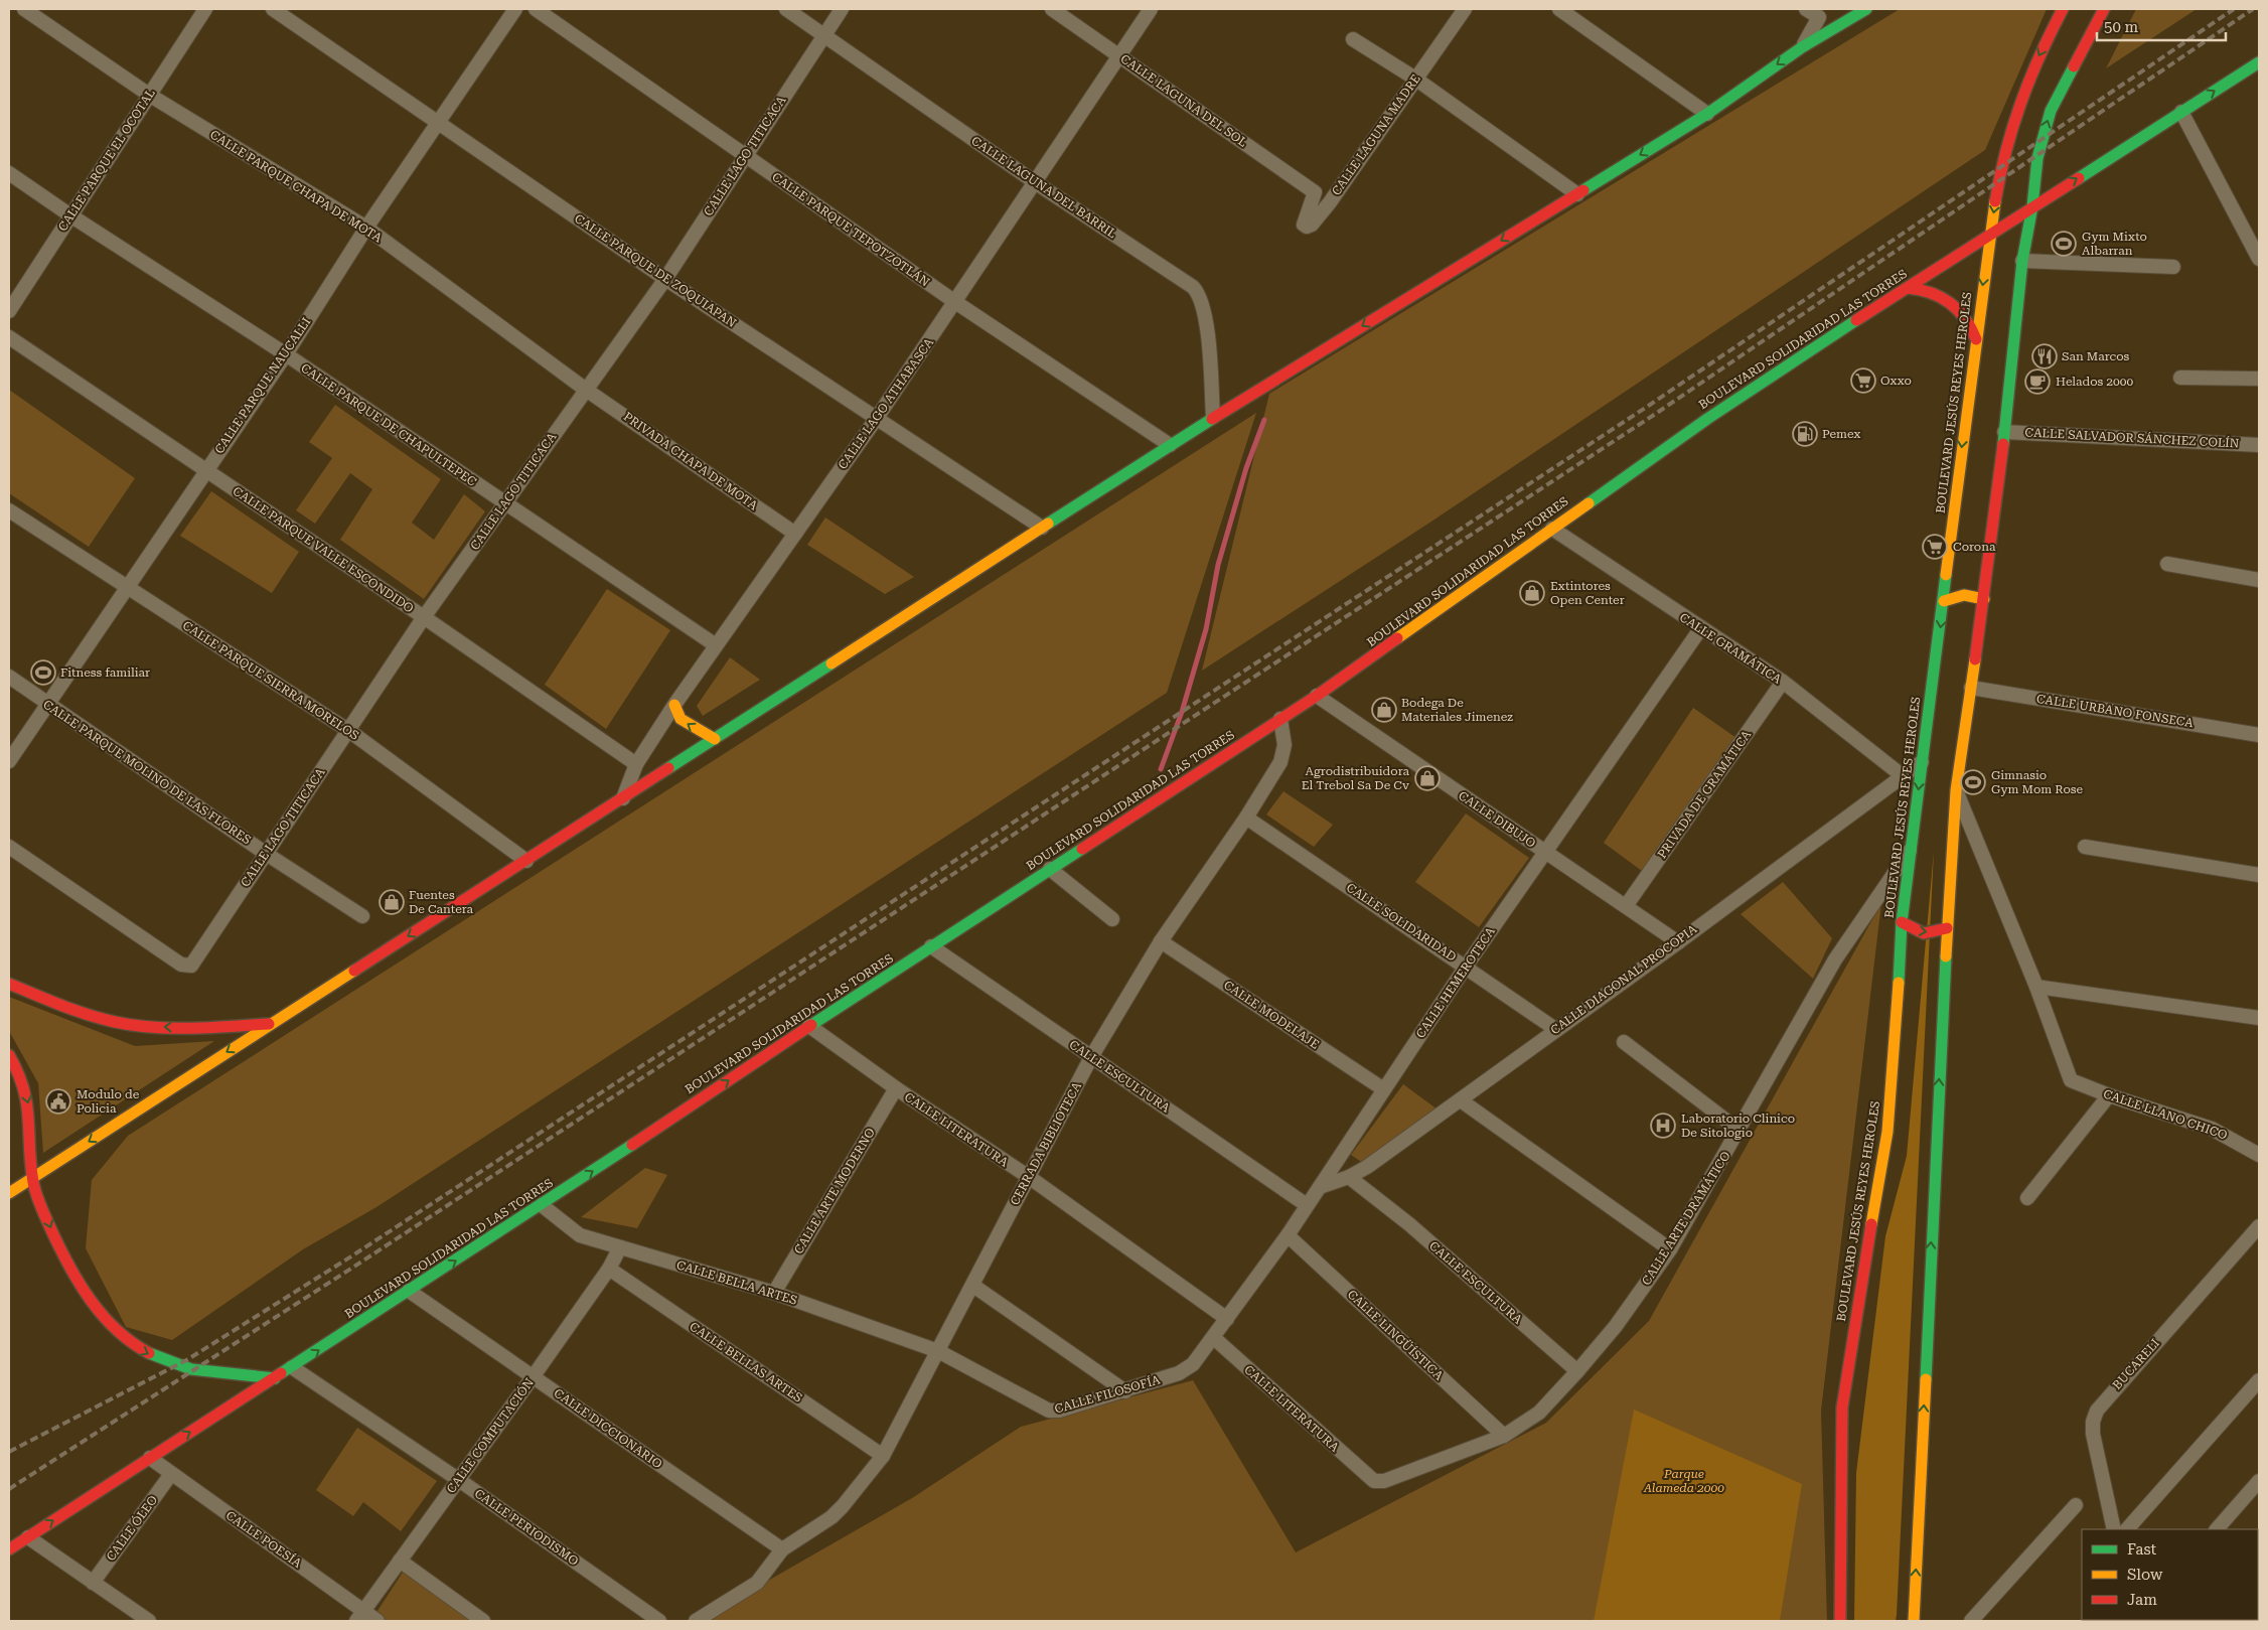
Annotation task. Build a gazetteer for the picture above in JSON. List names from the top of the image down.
{
  "streets": {
    "main road": ["BOULEVARD SOLIDARIDAD LAS TORRES", "BOULEVARD JESÚS REYES HEROLES"],
    "street": [
      "CALLE LAGUNA DEL SOL",
      "CALLE LAGUNA MADRE",
      "CALLE LAGO TITICACA",
      "CALLE PARQUE EL OCOTAL",
      "CALLE PARQUE CHAPA DE MOTA",
      "CALLE LAGUNA DEL BARRIL",
      "CALLE PARQUE TEPOTZOTLÁN",
      "CALLE PARQUE DE ZOQUIAPAN",
      "CALLE PARQUE NAUCALLI",
      "CALLE LAGO ATHABASCA",
      "CALLE PARQUE DE CHAPULTEPEC",
      "CALLE SALVADOR SÁNCHEZ COLÍN",
      "PRIVADA CHAPA DE MOTA",
      "CALLE PARQUE VALLE ESCONDIDO",
      "CALLE GRAMÁTICA",
      "CALLE PARQUE SIERRA MORELOS",
      "CALLE URBANO FONSECA",
      "CALLE PARQUE MOLINO DE LAS FLORES",
      "PRIVADA DE GRAMÁTICA",
      "CALLE DIBUJO",
      "CALLE SOLIDARIDAD",
      "CALLE DIAGONAL PROCOPIA",
      "CALLE HEMEROTECA",
      "CALLE MODELAJE",
      "CALLE ESCULTURA",
      "CALLE LLANO CHICO",
      "CALLE LITERATURA",
      "CERRADA BIBLIOTECA",
      "CALLE ARTE MODERNO",
      "CALLE ARTE DRAMÁTICO",
      "CALLE BELLA ARTES",
      "CALLE LINGÜÍSTICA",
      "CALLE BELLAS ARTES",
      "BUCARELI",
      "CALLE FILOSOFÍA",
      "CALLE DICCIONARIO",
      "CALLE COMPUTACIÓN",
      "CALLE PERIODISMO",
      "CALLE ÓLEO",
      "CALLE POESÍA"
    ]
  },
  "crossings": [
    ["CALLE LAGUNA DEL SOL", "CALLE LAGUNA MADRE"],
    ["CALLE LAGUNA DEL SOL", "CALLE LAGO ATHABASCA"],
    ["CALLE LAGO TITICACA", "CALLE PARQUE CHAPA DE MOTA"],
    ["CALLE LAGO TITICACA", "CALLE LAGUNA DEL BARRIL"],
    ["CALLE LAGO TITICACA", "CALLE PARQUE TEPOTZOTLÁN"],
    ["CALLE LAGO TITICACA", "CALLE PARQUE DE ZOQUIAPAN"],
    ["CALLE LAGO TITICACA", "CALLE PARQUE DE CHAPULTEPEC"],
    ["CALLE LAGO TITICACA", "PRIVADA CHAPA DE MOTA"],
    ["CALLE LAGO TITICACA", "CALLE PARQUE VALLE ESCONDIDO"],
    ["CALLE LAGO TITICACA", "CALLE PARQUE SIERRA MORELOS"],
    ["CALLE LAGO TITICACA", "CALLE PARQUE MOLINO DE LAS FLORES"],
    ["CALLE PARQUE EL OCOTAL", "CALLE PARQUE CHAPA DE MOTA"],
    ["CALLE PARQUE EL OCOTAL", "CALLE PARQUE DE CHAPULTEPEC"],
    ["CALLE PARQUE CHAPA DE MOTA", "CALLE PARQUE NAUCALLI"],
    ["CALLE PARQUE CHAPA DE MOTA", "PRIVADA CHAPA DE MOTA"],
    ["CALLE LAGUNA DEL BARRIL", "CALLE LAGO ATHABASCA"],
    ["CALLE PARQUE TEPOTZOTLÁN", "CALLE LAGO ATHABASCA"],
    ["CALLE PARQUE DE ZOQUIAPAN", "CALLE PARQUE NAUCALLI"],
    ["CALLE PARQUE DE ZOQUIAPAN", "CALLE LAGO ATHABASCA"],
    ["BOULEVARD SOLIDARIDAD LAS TORRES", "BOULEVARD JESÚS REYES HEROLES"],
    ["BOULEVARD SOLIDARIDAD LAS TORRES", "CALLE GRAMÁTICA"],
    ["BOULEVARD SOLIDARIDAD LAS TORRES", "CALLE DIBUJO"],
    ["BOULEVARD SOLIDARIDAD LAS TORRES", "CALLE ESCULTURA"],
    ["BOULEVARD SOLIDARIDAD LAS TORRES", "CALLE LITERATURA"],
    ["BOULEVARD SOLIDARIDAD LAS TORRES", "CERRADA BIBLIOTECA"],
    ["BOULEVARD SOLIDARIDAD LAS TORRES", "CALLE BELLA ARTES"],
    ["BOULEVARD SOLIDARIDAD LAS TORRES", "CALLE DICCIONARIO"],
    ["BOULEVARD SOLIDARIDAD LAS TORRES", "CALLE PERIODISMO"],
    ["BOULEVARD SOLIDARIDAD LAS TORRES", "CALLE POESÍA"],
    ["CALLE PARQUE NAUCALLI", "CALLE PARQUE DE CHAPULTEPEC"],
    ["CALLE PARQUE NAUCALLI", "CALLE PARQUE VALLE ESCONDIDO"],
    ["CALLE PARQUE NAUCALLI", "CALLE PARQUE SIERRA MORELOS"],
    ["CALLE PARQUE NAUCALLI", "CALLE PARQUE MOLINO DE LAS FLORES"],
    ["BOULEVARD JESÚS REYES HEROLES", "CALLE DIAGONAL PROCOPIA"],
    ["BOULEVARD JESÚS REYES HEROLES", "CALLE ARTE DRAMÁTICO"],
    ["CALLE LAGO ATHABASCA", "CALLE PARQUE DE CHAPULTEPEC"],
    ["CALLE LAGO ATHABASCA", "PRIVADA CHAPA DE MOTA"],
    ["CALLE LAGO ATHABASCA", "CALLE PARQUE VALLE ESCONDIDO"],
    ["CALLE GRAMÁTICA", "PRIVADA DE GRAMÁTICA"],
    ["CALLE GRAMÁTICA", "CALLE DIAGONAL PROCOPIA"],
    ["CALLE GRAMÁTICA", "CALLE HEMEROTECA"],
    ["PRIVADA DE GRAMÁTICA", "CALLE DIBUJO"],
    ["CALLE DIBUJO", "CALLE DIAGONAL PROCOPIA"],
    ["CALLE DIBUJO", "CALLE HEMEROTECA"],
    ["CALLE SOLIDARIDAD", "CALLE DIAGONAL PROCOPIA"],
    ["CALLE SOLIDARIDAD", "CALLE HEMEROTECA"],
    ["CALLE SOLIDARIDAD", "CERRADA BIBLIOTECA"],
    ["CALLE DIAGONAL PROCOPIA", "CALLE HEMEROTECA"],
    ["CALLE DIAGONAL PROCOPIA", "CALLE ESCULTURA"],
    ["CALLE HEMEROTECA", "CALLE MODELAJE"],
    ["CALLE HEMEROTECA", "CALLE ESCULTURA"],
    ["CALLE HEMEROTECA", "CALLE LITERATURA"],
    ["CALLE HEMEROTECA", "CALLE LINGÜÍSTICA"],
    ["CALLE HEMEROTECA", "CALLE FILOSOFÍA"],
    ["CALLE MODELAJE", "CERRADA BIBLIOTECA"],
    ["CALLE ESCULTURA", "CERRADA BIBLIOTECA"],
    ["CALLE ESCULTURA", "CALLE ARTE DRAMÁTICO"],
    ["CALLE LITERATURA", "CERRADA BIBLIOTECA"],
    ["CALLE LITERATURA", "CALLE ARTE MODERNO"],
    ["CALLE LITERATURA", "CALLE ARTE DRAMÁTICO"],
    ["CALLE LITERATURA", "CALLE FILOSOFÍA"],
    ["CERRADA BIBLIOTECA", "CALLE BELLA ARTES"],
    ["CERRADA BIBLIOTECA", "CALLE BELLAS ARTES"],
    ["CERRADA BIBLIOTECA", "CALLE FILOSOFÍA"],
    ["CERRADA BIBLIOTECA", "CALLE DICCIONARIO"],
    ["CALLE ARTE MODERNO", "CALLE BELLA ARTES"],
    ["CALLE ARTE DRAMÁTICO", "CALLE LINGÜÍSTICA"],
    ["CALLE BELLA ARTES", "CALLE FILOSOFÍA"],
    ["CALLE BELLA ARTES", "CALLE COMPUTACIÓN"],
    ["CALLE BELLAS ARTES", "CALLE COMPUTACIÓN"],
    ["CALLE DICCIONARIO", "CALLE COMPUTACIÓN"],
    ["CALLE COMPUTACIÓN", "CALLE PERIODISMO"],
    ["CALLE COMPUTACIÓN", "CALLE POESÍA"],
    ["CALLE ÓLEO", "CALLE POESÍA"]
  ],
  "one_way": ["BOULEVARD SOLIDARIDAD LAS TORRES"],
  "parks": ["Parque Alameda 2000"],
  "places": {
    "sports": ["Gym Mixto Albarran", "Fitness familiar", "Gimnasio Gym Mom Rose"],
    "restaurant": ["San Marcos"],
    "supermarket": ["Oxxo", "Corona"],
    "cafe": ["Helados 2000"],
    "fuel station": ["Pemex"],
    "shop": [
      "Extintores Open Center",
      "Bodega De Materiales Jimenez",
      "Agrodistribuidora El Trebol Sa De Cv",
      "Fuentes De Cantera"
    ],
    "public building": ["Modulo de Policia"],
    "hospital": ["Laboratorio Clinico De Sitologio"]
  },
  "legend": ["Fast", "Slow", "Jam"],
  "scale_bar": "50 m"
}
